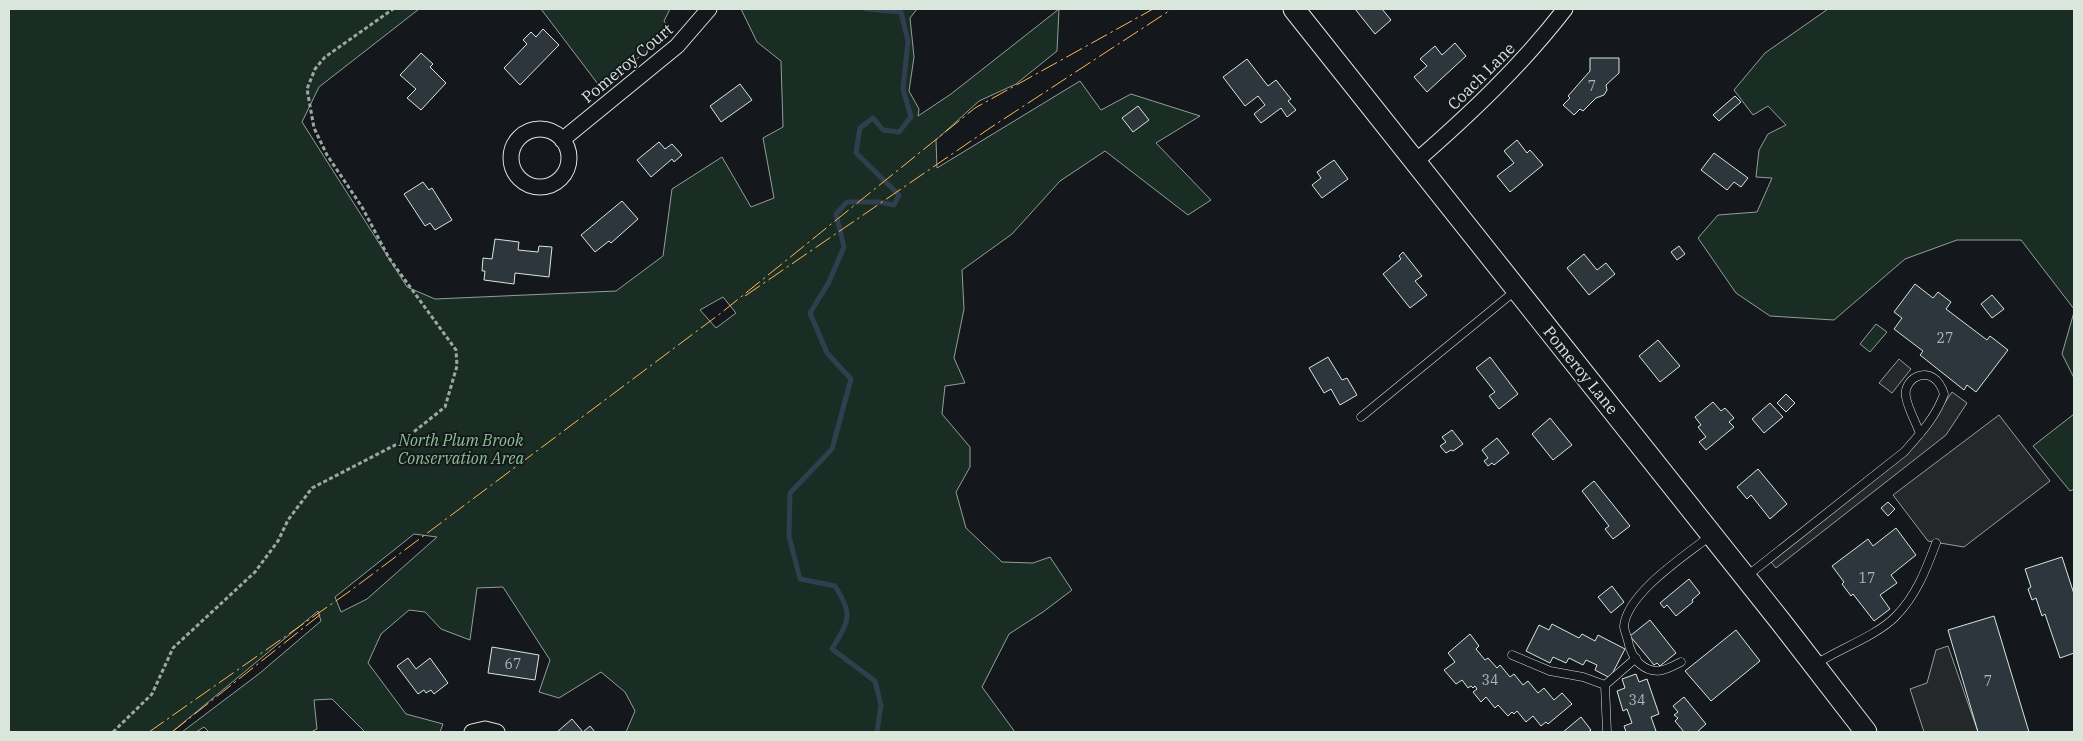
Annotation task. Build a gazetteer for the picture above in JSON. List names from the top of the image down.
{
  "streets": {
    "street": ["Pomeroy Court", "Coach Lane", "Pomeroy Lane"]
  },
  "crossings": [
    ["Coach Lane", "Pomeroy Lane"]
  ],
  "parks": ["North Plum Brook Conservation Area"],
  "house_numbers": [
    "7",
    "27",
    "17",
    "67",
    "34",
    "7",
    "34"
  ]
}
